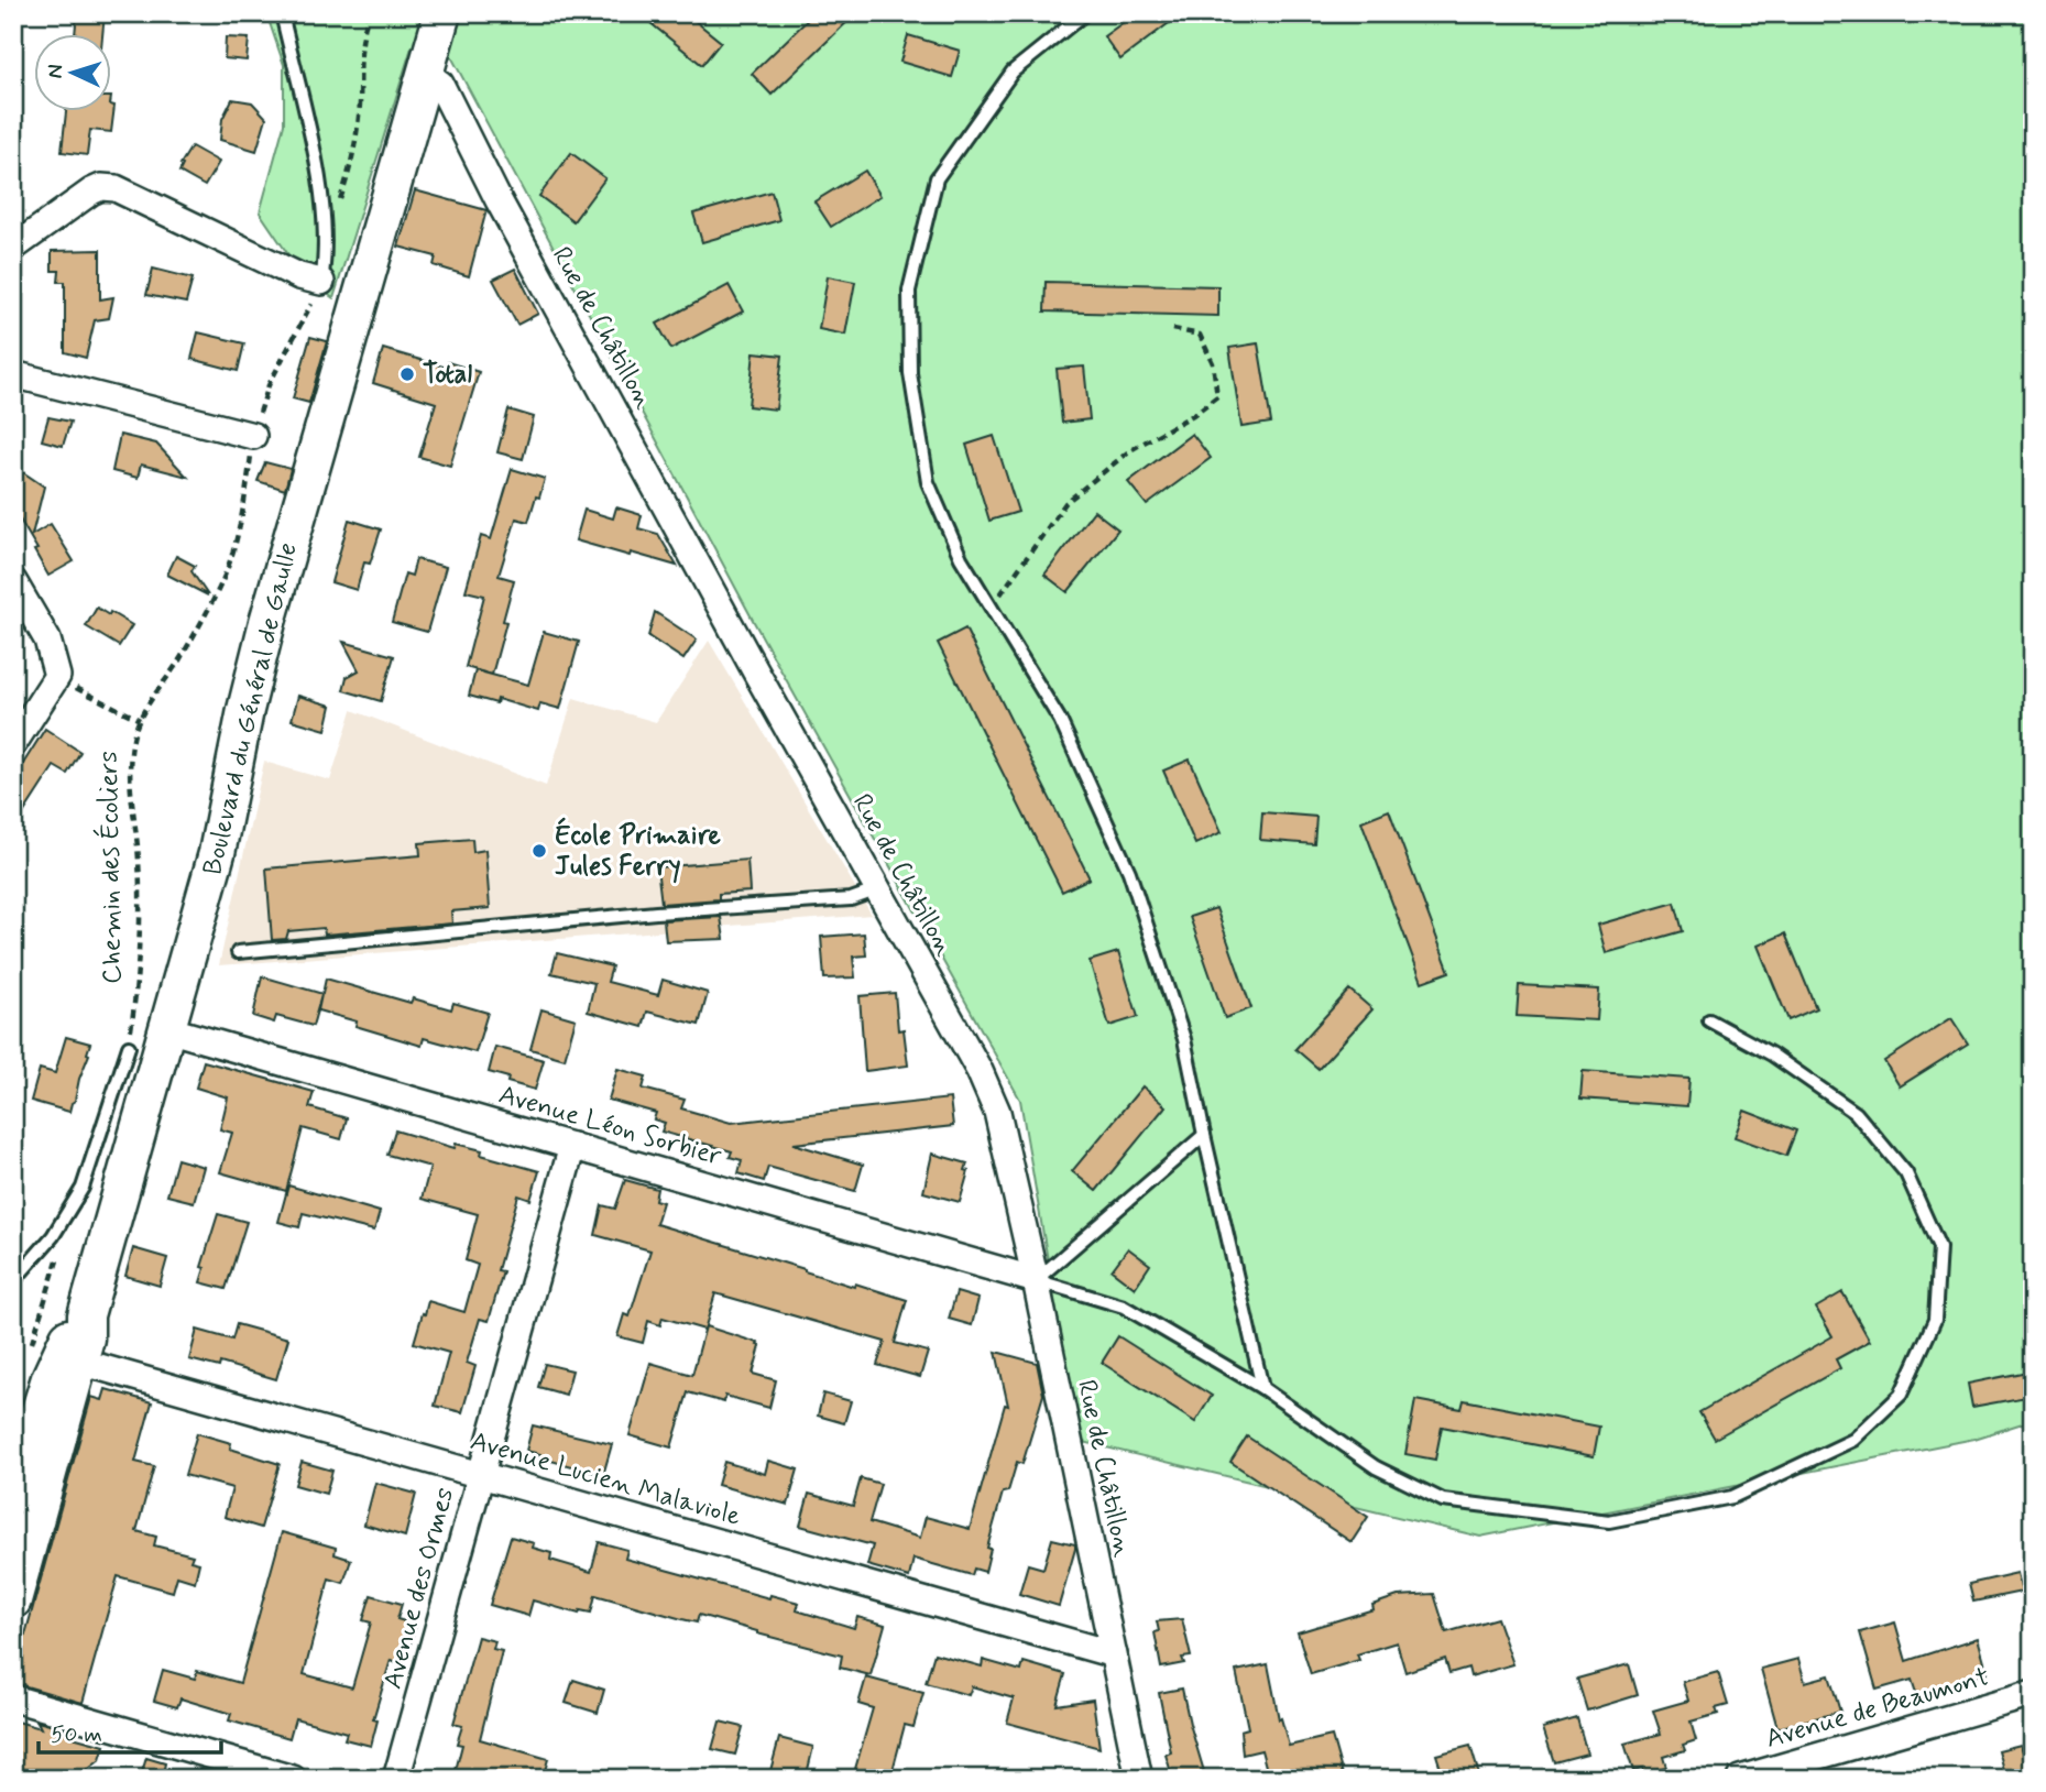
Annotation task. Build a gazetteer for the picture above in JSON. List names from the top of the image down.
{
  "streets": {
    "main road": ["Boulevard du Général de Gaulle"],
    "street": [
      "Rue de Châtillon",
      "Avenue Léon Sorbier",
      "Avenue Lucien Malaviole",
      "Avenue des Ormes",
      "Avenue de Beaumont"
    ],
    "path": ["Chemin des Écoliers"]
  },
  "crossings": [
    ["Rue de Châtillon", "Boulevard du Général de Gaulle"],
    ["Rue de Châtillon", "Avenue Léon Sorbier"],
    ["Rue de Châtillon", "Avenue Lucien Malaviole"],
    ["Boulevard du Général de Gaulle", "Avenue Léon Sorbier"],
    ["Boulevard du Général de Gaulle", "Avenue Lucien Malaviole"],
    ["Avenue Léon Sorbier", "Avenue des Ormes"],
    ["Avenue Lucien Malaviole", "Avenue des Ormes"]
  ],
  "places": ["Total", "École Primaire Jules Ferry"],
  "scale_bar": "50 m",
  "north": "left"
}
